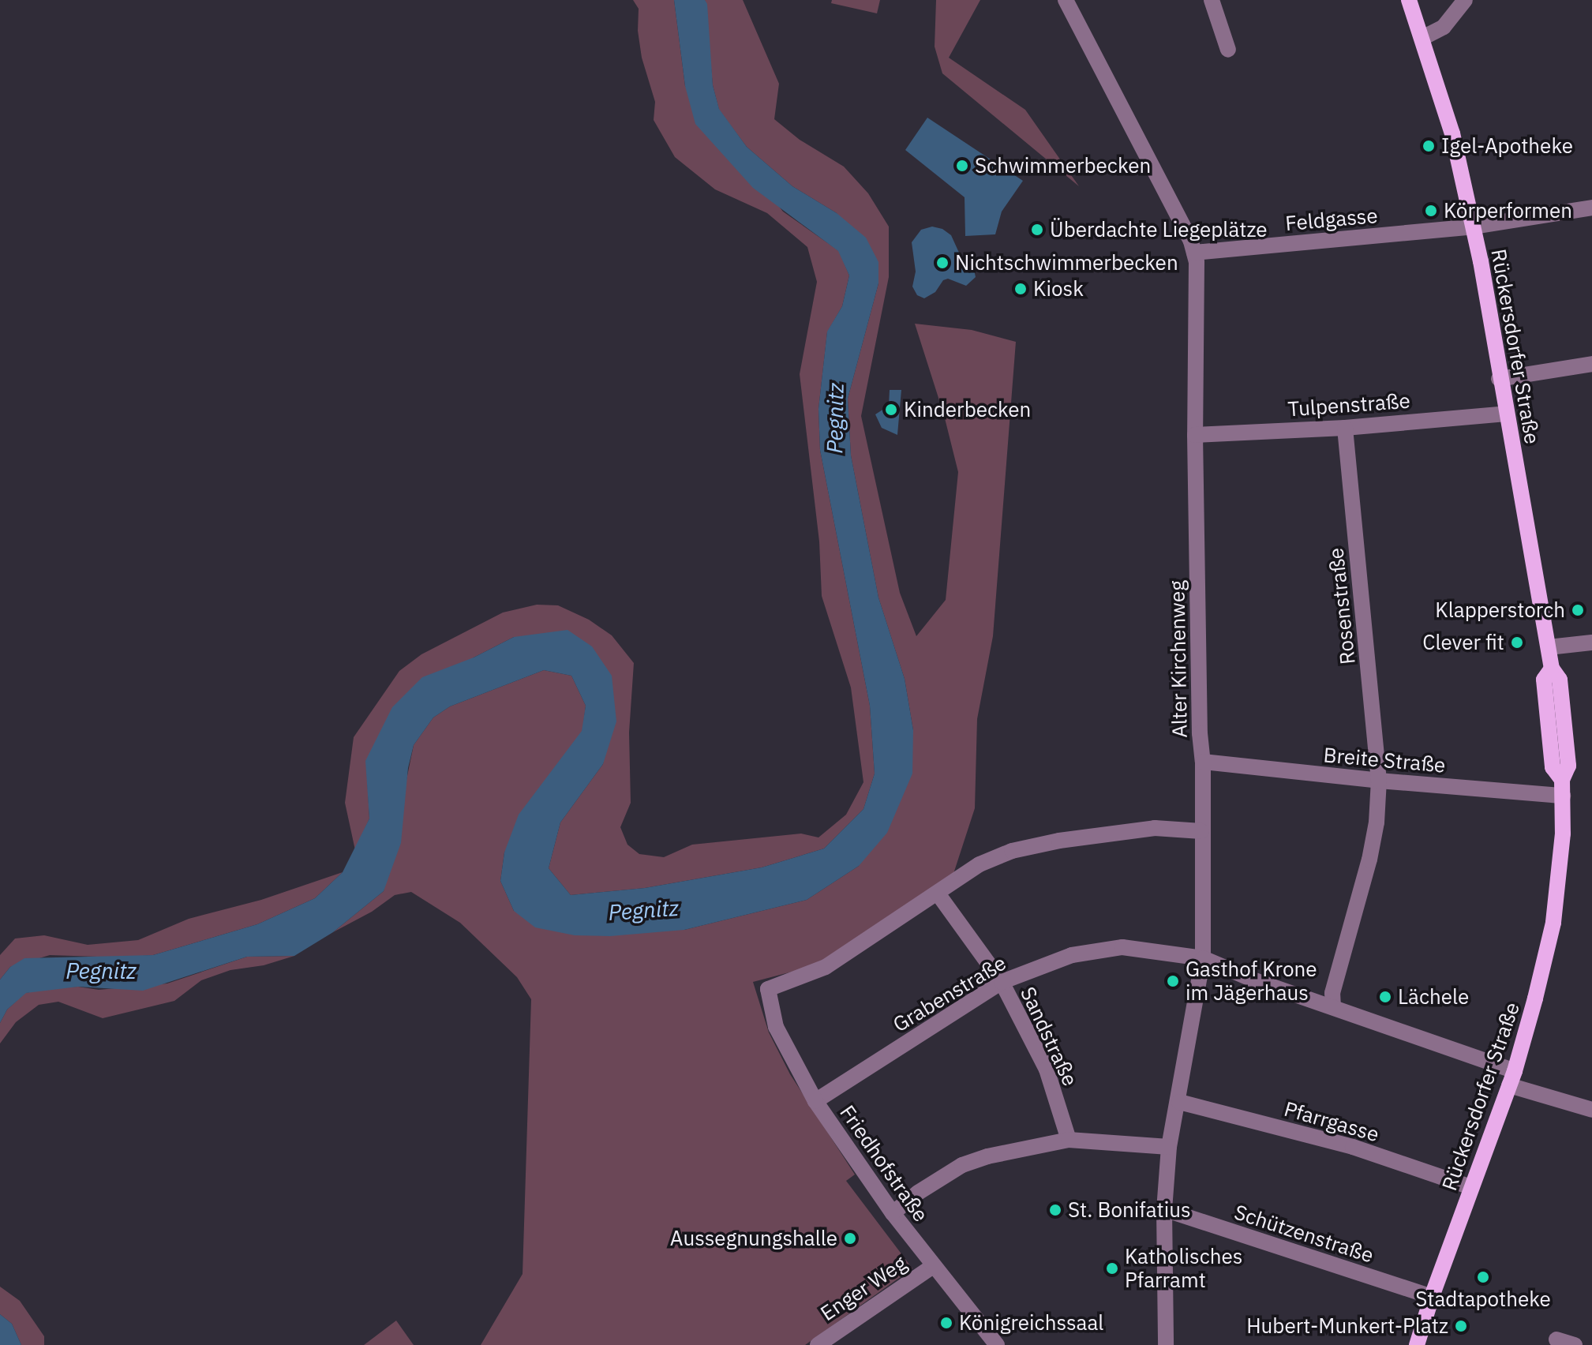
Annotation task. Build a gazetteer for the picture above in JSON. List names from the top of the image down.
{
  "streets": {
    "main road": ["Rückersdorfer Straße"],
    "street": [
      "Feldgasse",
      "Tulpenstraße",
      "Rosenstraße",
      "Alter Kirchenweg",
      "Breite Straße",
      "Grabenstraße",
      "Sandstraße",
      "Pfarrgasse",
      "Friedhofstraße",
      "Schützenstraße",
      "Enger Weg"
    ]
  },
  "crossings": [
    ["Feldgasse", "Rückersdorfer Straße"],
    ["Feldgasse", "Alter Kirchenweg"],
    ["Rückersdorfer Straße", "Tulpenstraße"],
    ["Rückersdorfer Straße", "Breite Straße"],
    ["Rückersdorfer Straße", "Grabenstraße"],
    ["Rückersdorfer Straße", "Pfarrgasse"],
    ["Rückersdorfer Straße", "Schützenstraße"],
    ["Tulpenstraße", "Rosenstraße"],
    ["Tulpenstraße", "Alter Kirchenweg"],
    ["Rosenstraße", "Breite Straße"],
    ["Alter Kirchenweg", "Breite Straße"],
    ["Alter Kirchenweg", "Grabenstraße"],
    ["Alter Kirchenweg", "Pfarrgasse"],
    ["Alter Kirchenweg", "Schützenstraße"],
    ["Grabenstraße", "Sandstraße"],
    ["Grabenstraße", "Friedhofstraße"],
    ["Sandstraße", "Friedhofstraße"],
    ["Friedhofstraße", "Enger Weg"]
  ],
  "water": ["Pegnitz"],
  "places": [
    "Igel-Apotheke",
    "Schwimmerbecken",
    "Körperformen",
    "Überdachte Liegeplätze",
    "Nichtschwimmerbecken",
    "Kiosk",
    "Kinderbecken",
    "Klapperstorch",
    "Clever fit",
    "Gasthof Krone im Jägerhaus",
    "Lächele",
    "St. Bonifatius",
    "Aussegnungshalle",
    "Katholisches Pfarramt",
    "Stadtapotheke",
    "Königreichssaal",
    "Hubert-Munkert-Platz"
  ]
}
